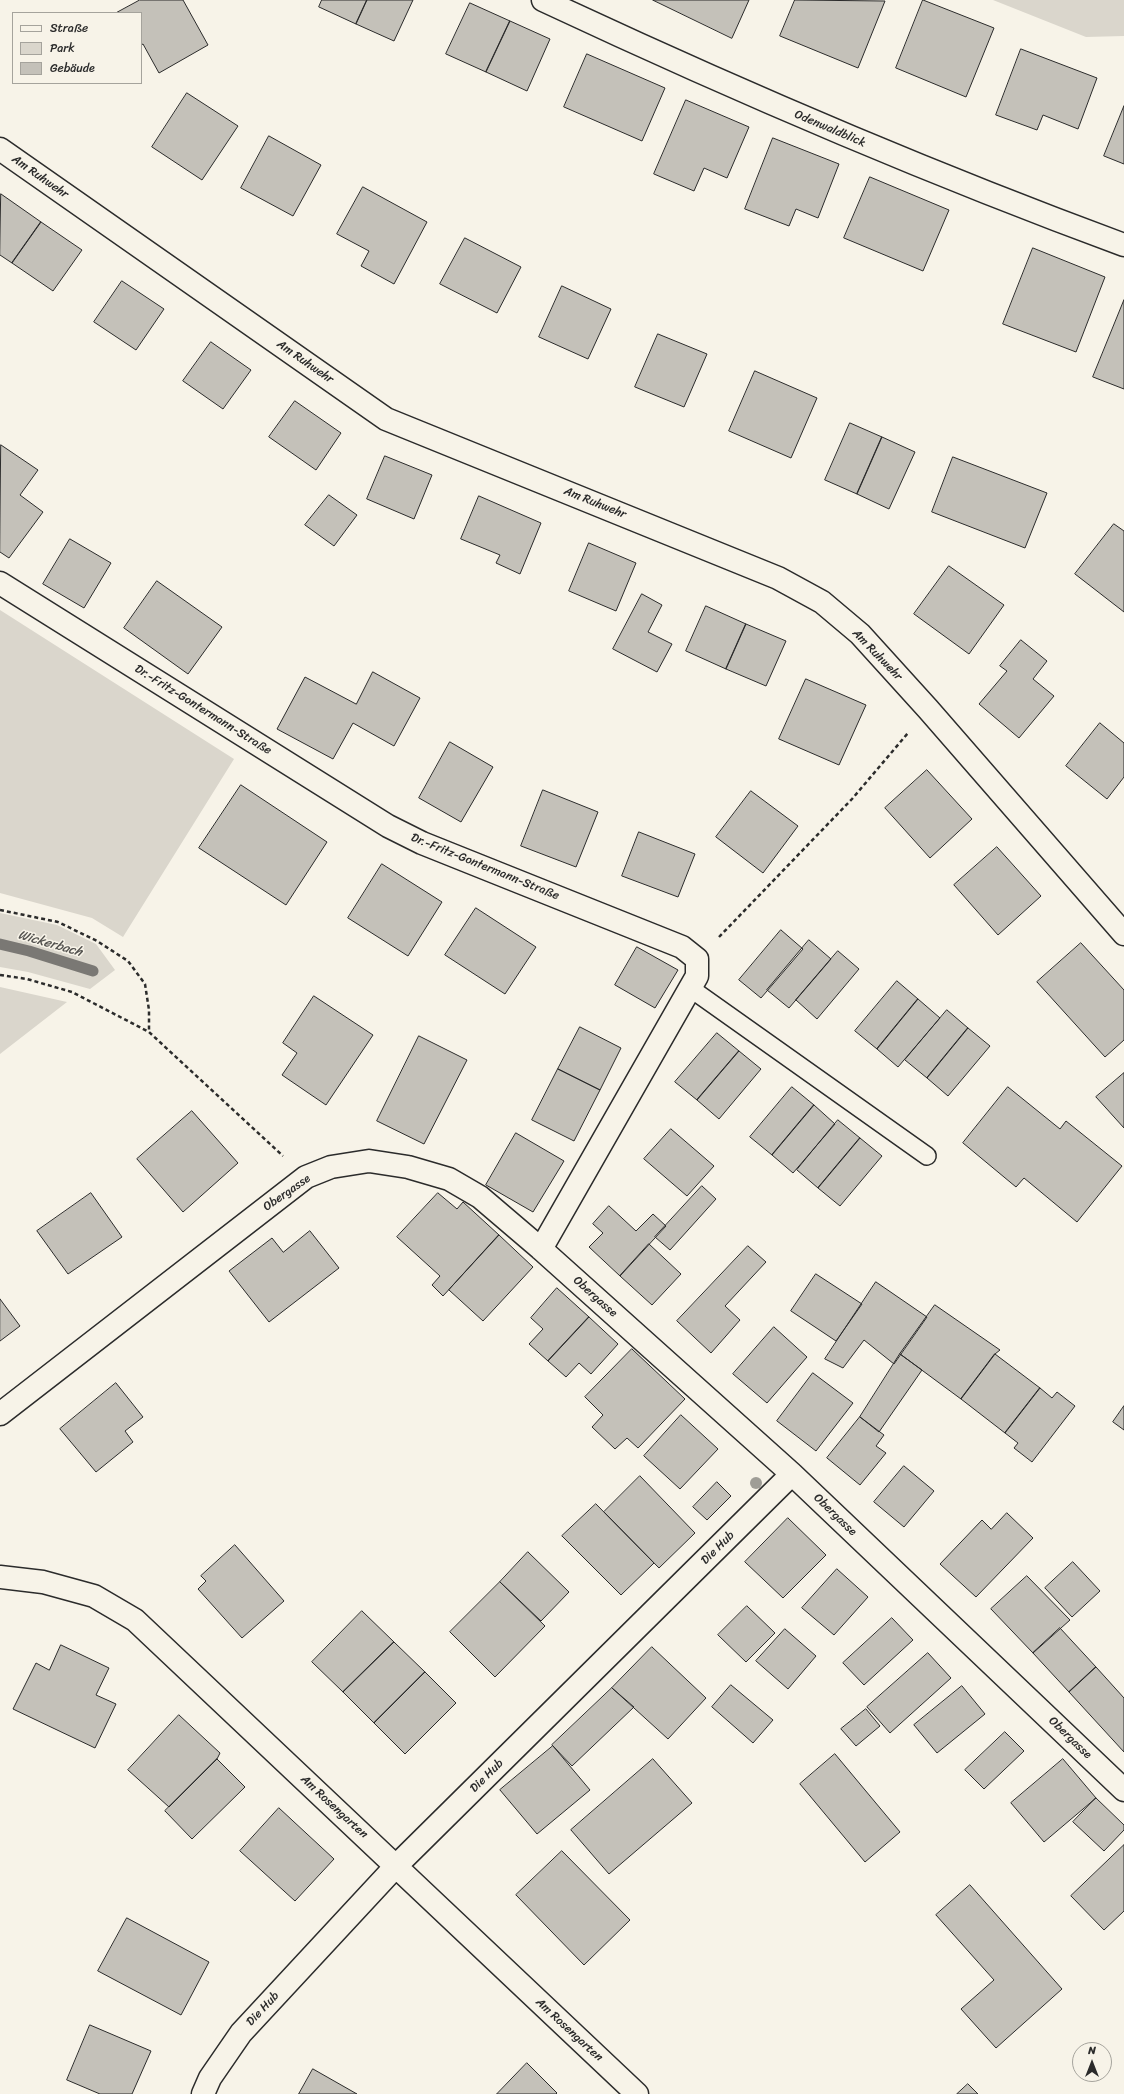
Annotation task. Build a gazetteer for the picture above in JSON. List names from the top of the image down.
{
  "streets": {
    "street": [
      "Odenwaldblick",
      "Am Ruhwehr",
      "Dr.-Fritz-Gontermann-Straße",
      "Obergasse",
      "Die Hub",
      "Am Rosengarten"
    ]
  },
  "crossings": [
    ["Obergasse", "Die Hub"],
    ["Die Hub", "Am Rosengarten"]
  ],
  "water": ["Wickerbach"],
  "legend": ["Straße", "Park", "Gebäude"],
  "north": "top"
}
